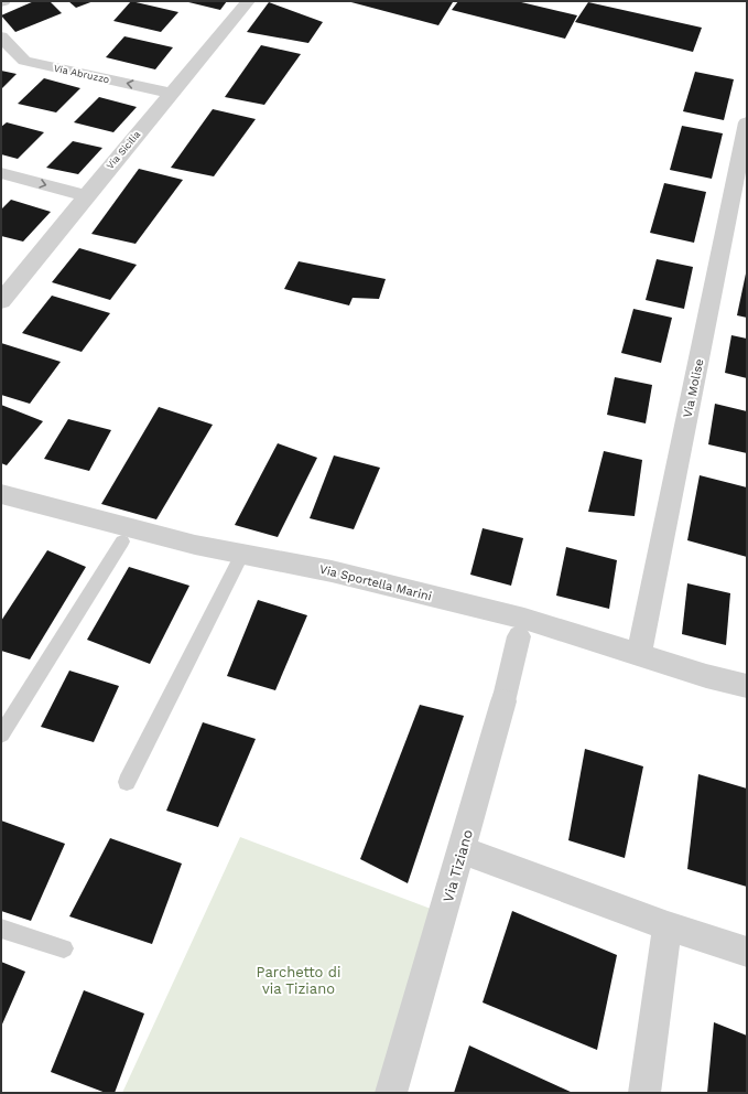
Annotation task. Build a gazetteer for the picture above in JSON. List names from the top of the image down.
{
  "streets": {
    "street": [
      "Via Abruzzo",
      "Via Sicilia",
      "Via Molise",
      "Via Sportella Marini",
      "Via Tiziano"
    ]
  },
  "crossings": [
    ["Via Abruzzo", "Via Sicilia"],
    ["Via Molise", "Via Sportella Marini"]
  ],
  "parks": ["Parchetto di via Tiziano"]
}
